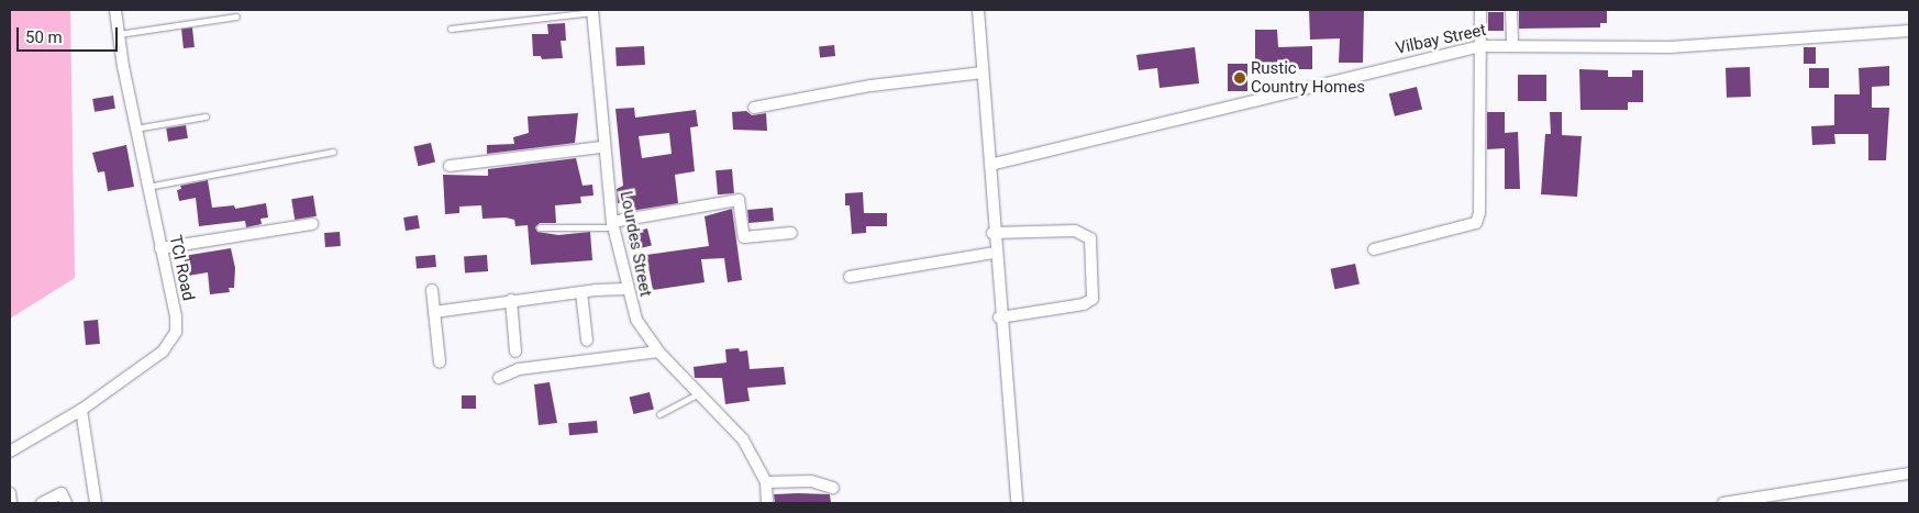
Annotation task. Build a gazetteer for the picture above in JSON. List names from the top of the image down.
{
  "streets": {
    "street": ["Vilbay Street", "Lourdes Street", "TCI Road"]
  },
  "places": ["Rustic Country Homes"],
  "scale_bar": "50 m"
}
